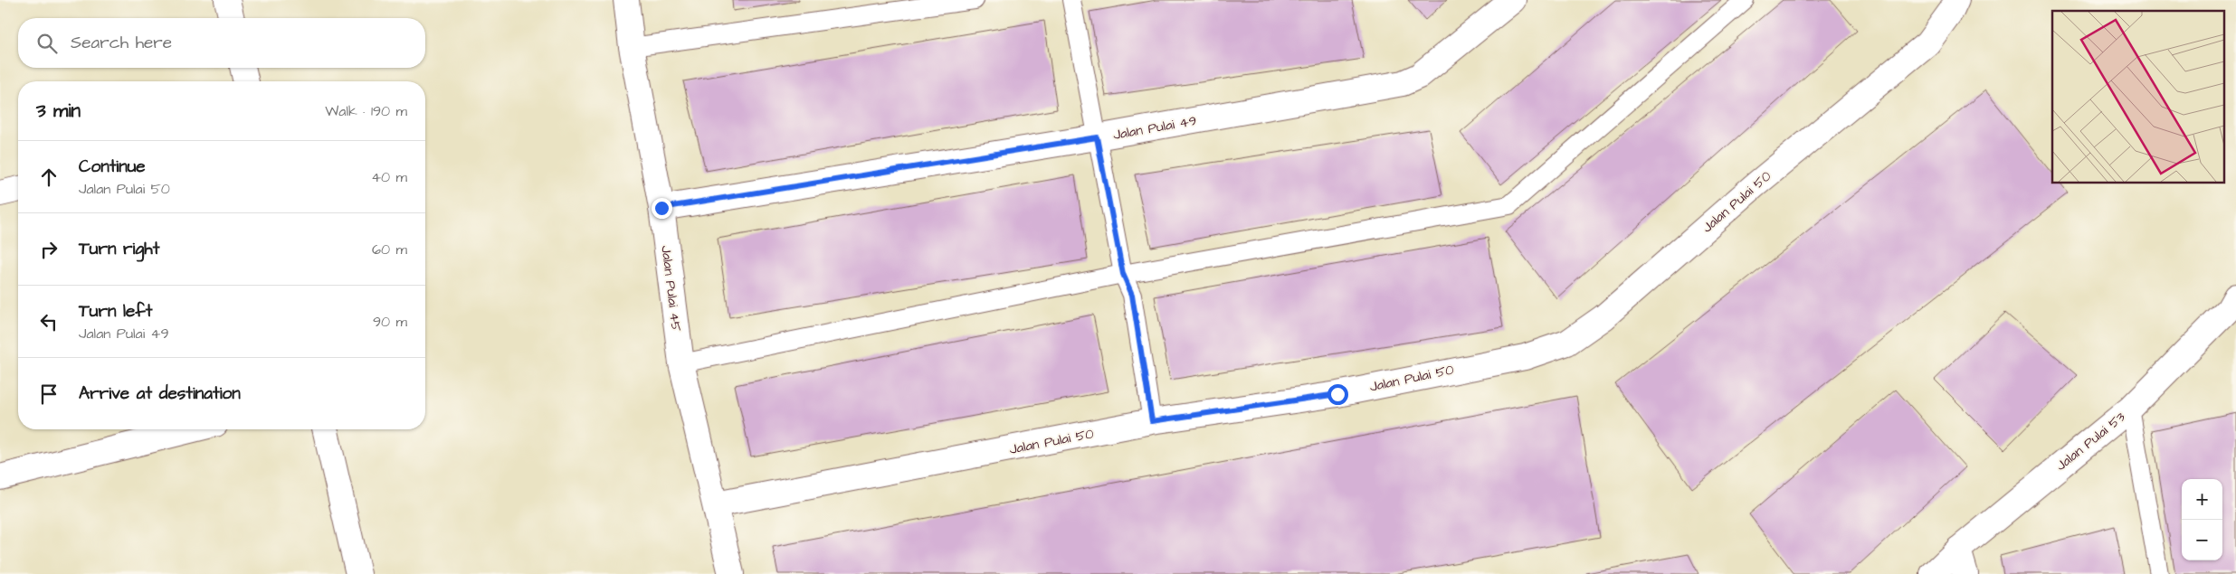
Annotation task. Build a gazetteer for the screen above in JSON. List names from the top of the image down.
{
  "streets": {
    "street": [
      "Jalan Pulai 49",
      "Jalan Pulai 50",
      "Jalan Pulai 45",
      "Jalan Pulai 53"
    ]
  },
  "crossings": [
    ["Jalan Pulai 49", "Jalan Pulai 45"],
    ["Jalan Pulai 50", "Jalan Pulai 45"]
  ],
  "page": {
    "search": "Search here",
    "heading": ["3 min", "Walk · 190 m"],
    "list": [
      ["Continue", "Jalan Pulai 50", "40 m"],
      ["Turn right", "60 m"],
      ["Turn left", "Jalan Pulai 49", "90 m"],
      "Arrive at destination"
    ],
    "map_buttons": ["+", "−"]
  }
}
